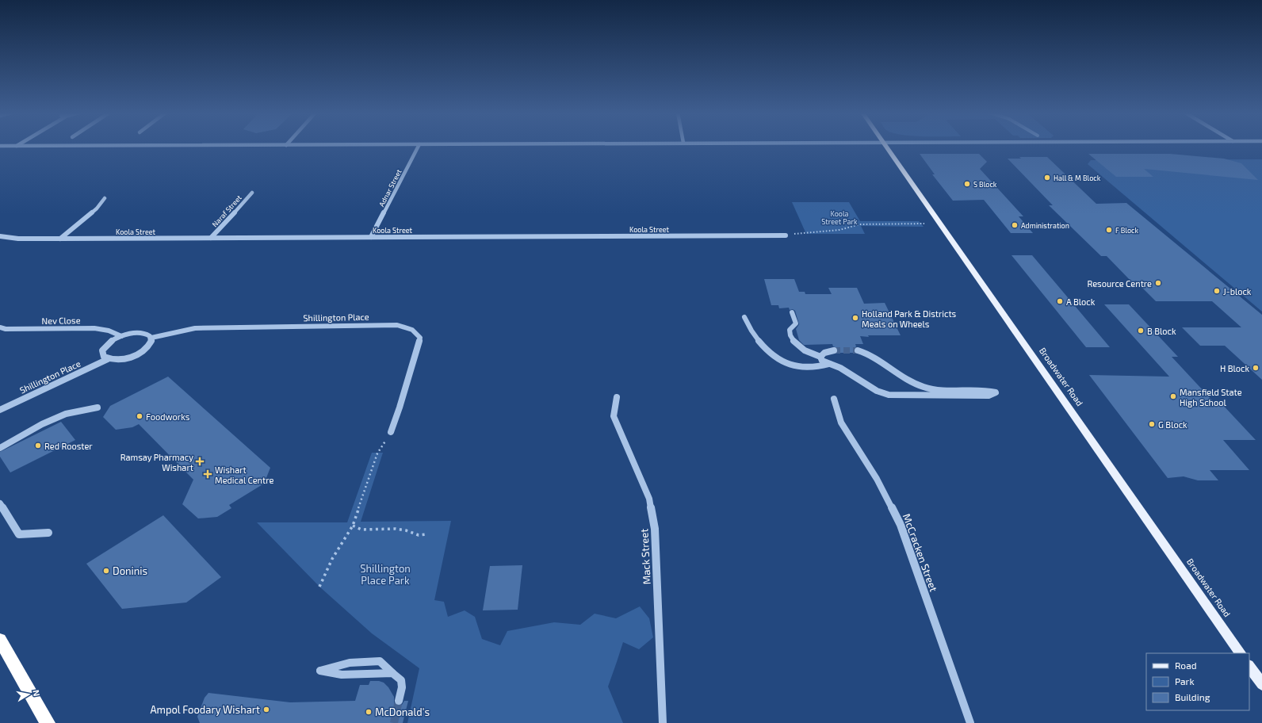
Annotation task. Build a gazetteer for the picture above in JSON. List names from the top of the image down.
{
  "streets": {
    "main road": ["Broadwater Road"],
    "street": [
      "Adnar Street",
      "Naraf Street",
      "Koola Street",
      "Shillington Place",
      "Nev Close",
      "McCracken Street",
      "Mack Street"
    ]
  },
  "crossings": [
    ["Adnar Street", "Koola Street"],
    ["Naraf Street", "Koola Street"]
  ],
  "parks": ["Koola Street Park", "Shillington Place Park"],
  "places": {
    "other": [
      "Hall & M Block",
      "S Block",
      "Administration",
      "F Block",
      "Resource Centre",
      "J-block",
      "A Block",
      "Holland Park & Districts Meals on Wheels",
      "B Block",
      "H Block",
      "Mansfield State High School",
      "Foodworks",
      "G Block",
      "Red Rooster",
      "Doninis",
      "Ampol Foodary Wishart",
      "McDonald's"
    ],
    "health": ["Ramsay Pharmacy Wishart", "Wishart Medical Centre"]
  },
  "legend": ["Road", "Park", "Building"],
  "north": "right"
}
